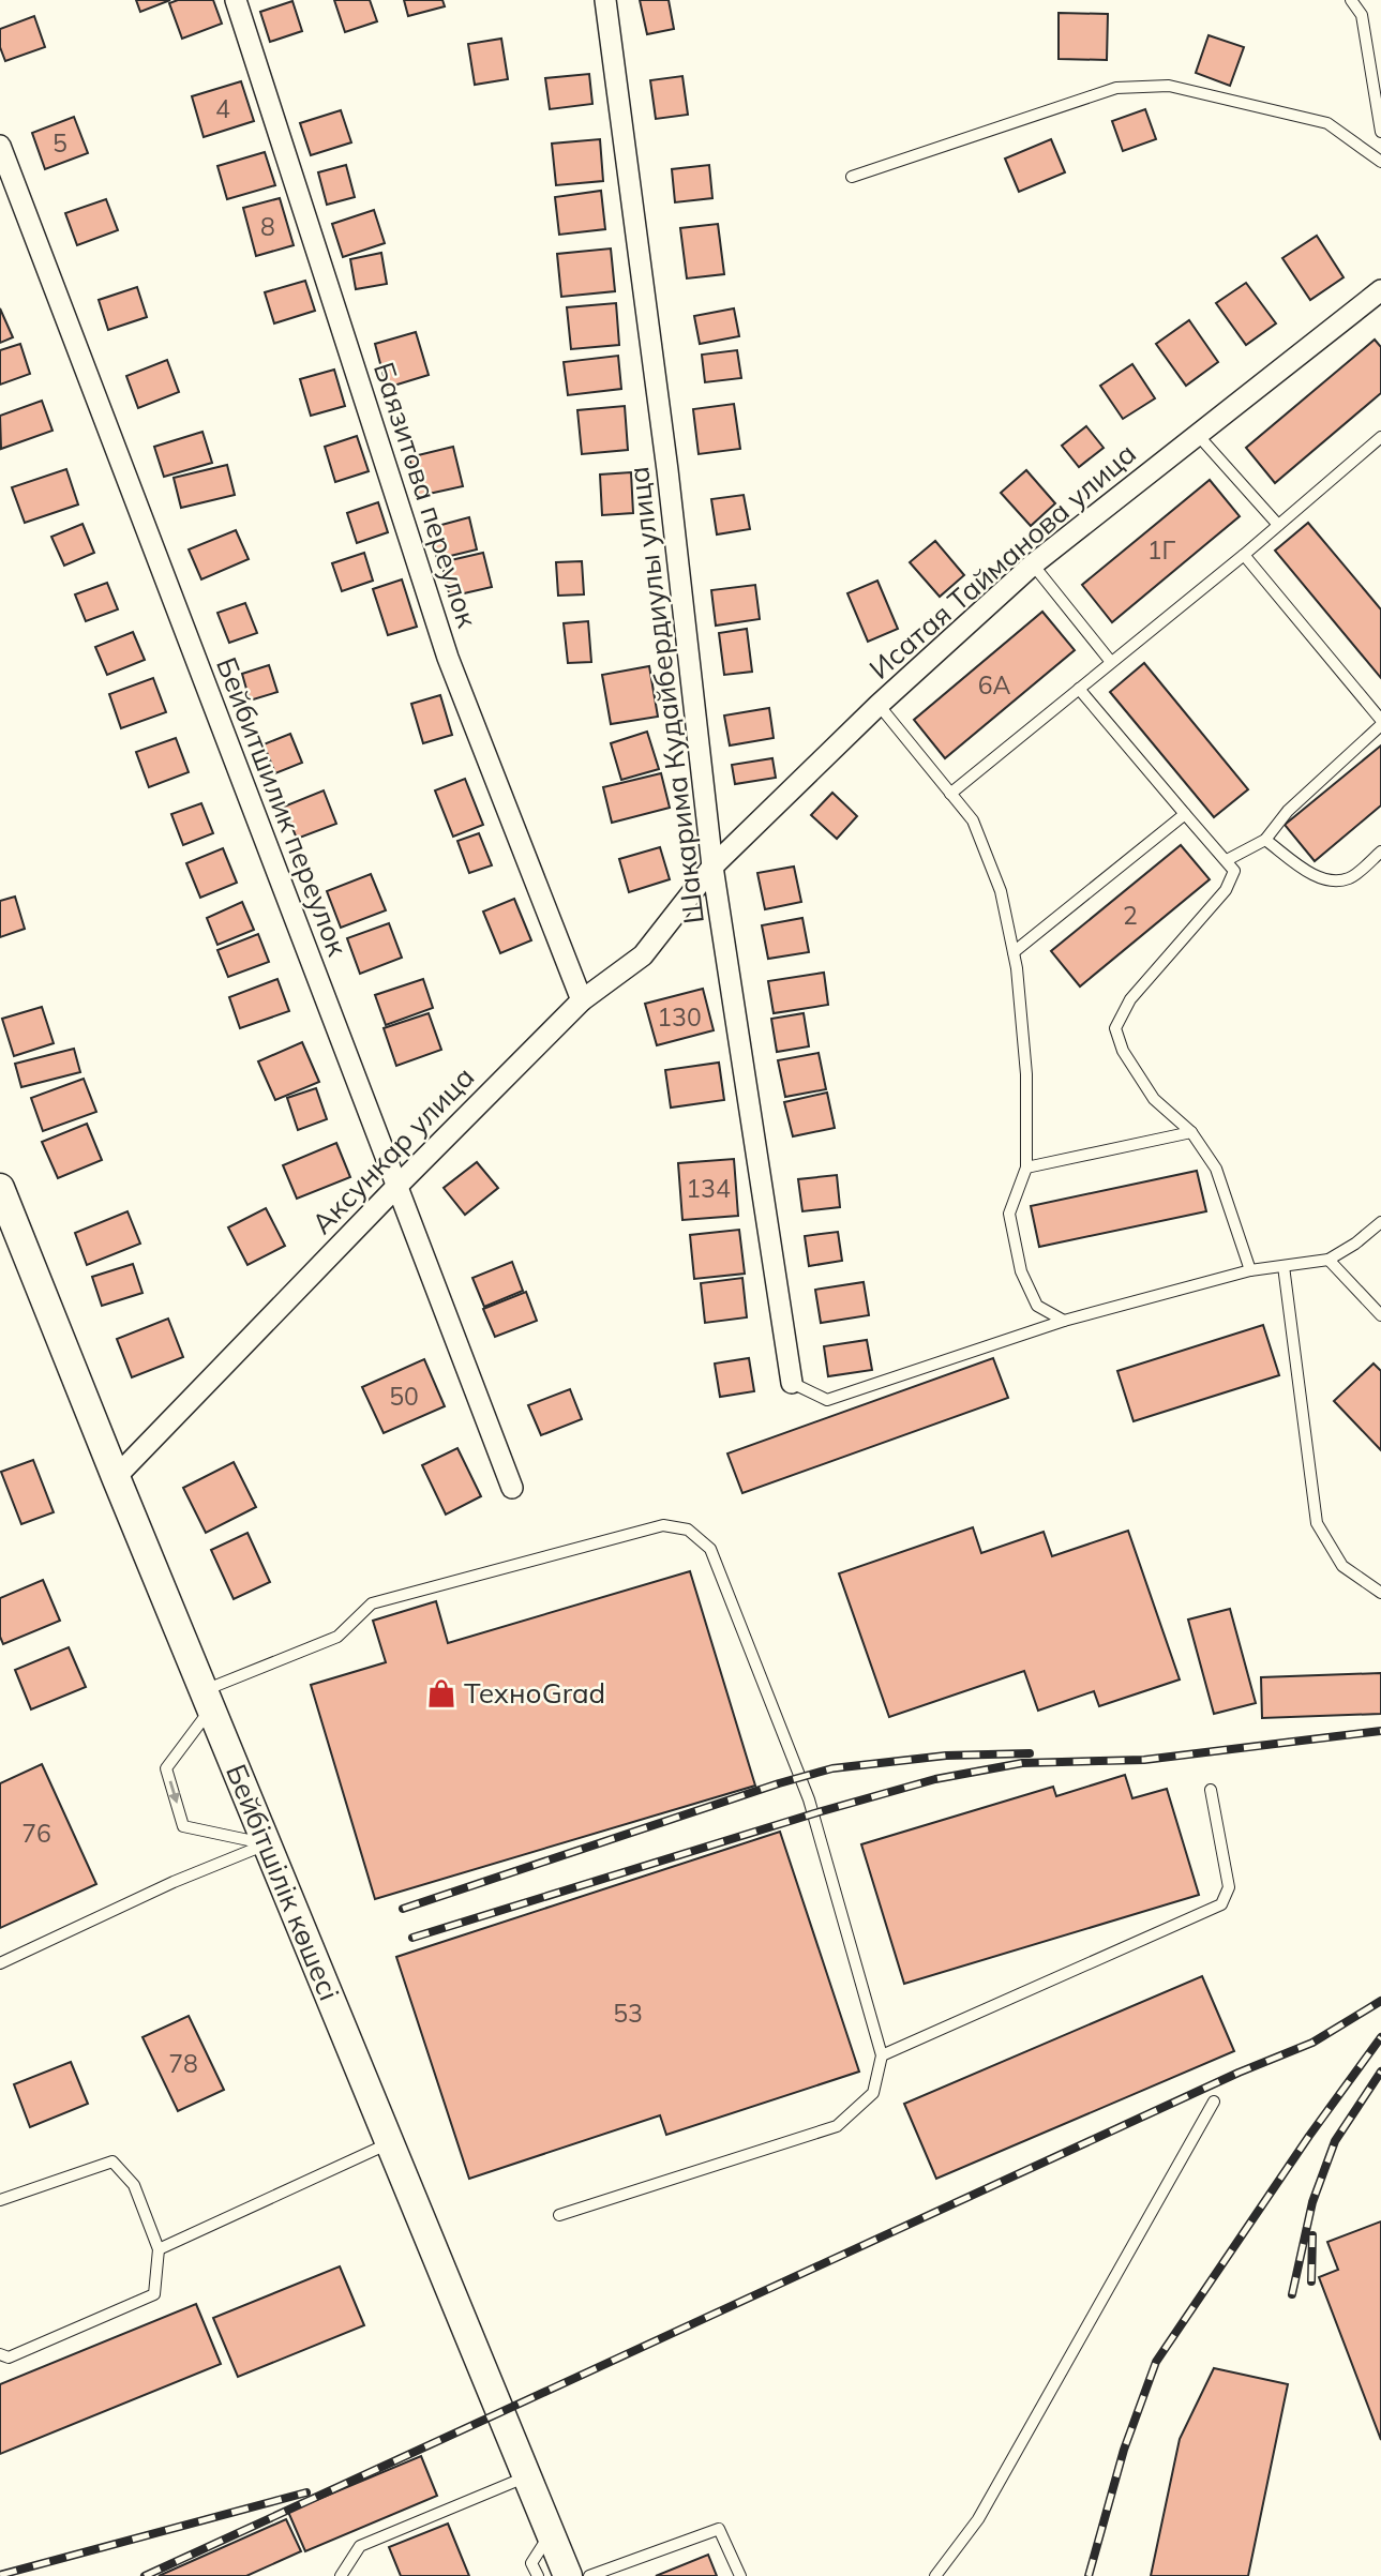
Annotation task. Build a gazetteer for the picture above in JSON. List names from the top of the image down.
{
  "streets": {
    "street": [
      "Баязитова переулок",
      "Исатая Тайманова улица",
      "Шакарима Кудайбердиулы улица",
      "Бейбитшилик переулок",
      "Аксункар улица",
      "Бейбітшілік көшесі"
    ]
  },
  "crossings": [
    ["Баязитова переулок", "Аксункар улица"],
    ["Исатая Тайманова улица", "Шакарима Кудайбердиулы улица"],
    ["Исатая Тайманова улица", "Аксункар улица"],
    ["Шакарима Кудайбердиулы улица", "Аксункар улица"],
    ["Бейбитшилик переулок", "Аксункар улица"],
    ["Аксункар улица", "Бейбітшілік көшесі"]
  ],
  "places": {
    "shop": ["ТехноGrad"]
  },
  "house_numbers": [
    "4",
    "5",
    "8",
    "1Г",
    "6А",
    "2",
    "130",
    "134",
    "50",
    "76",
    "53",
    "78"
  ]
}
